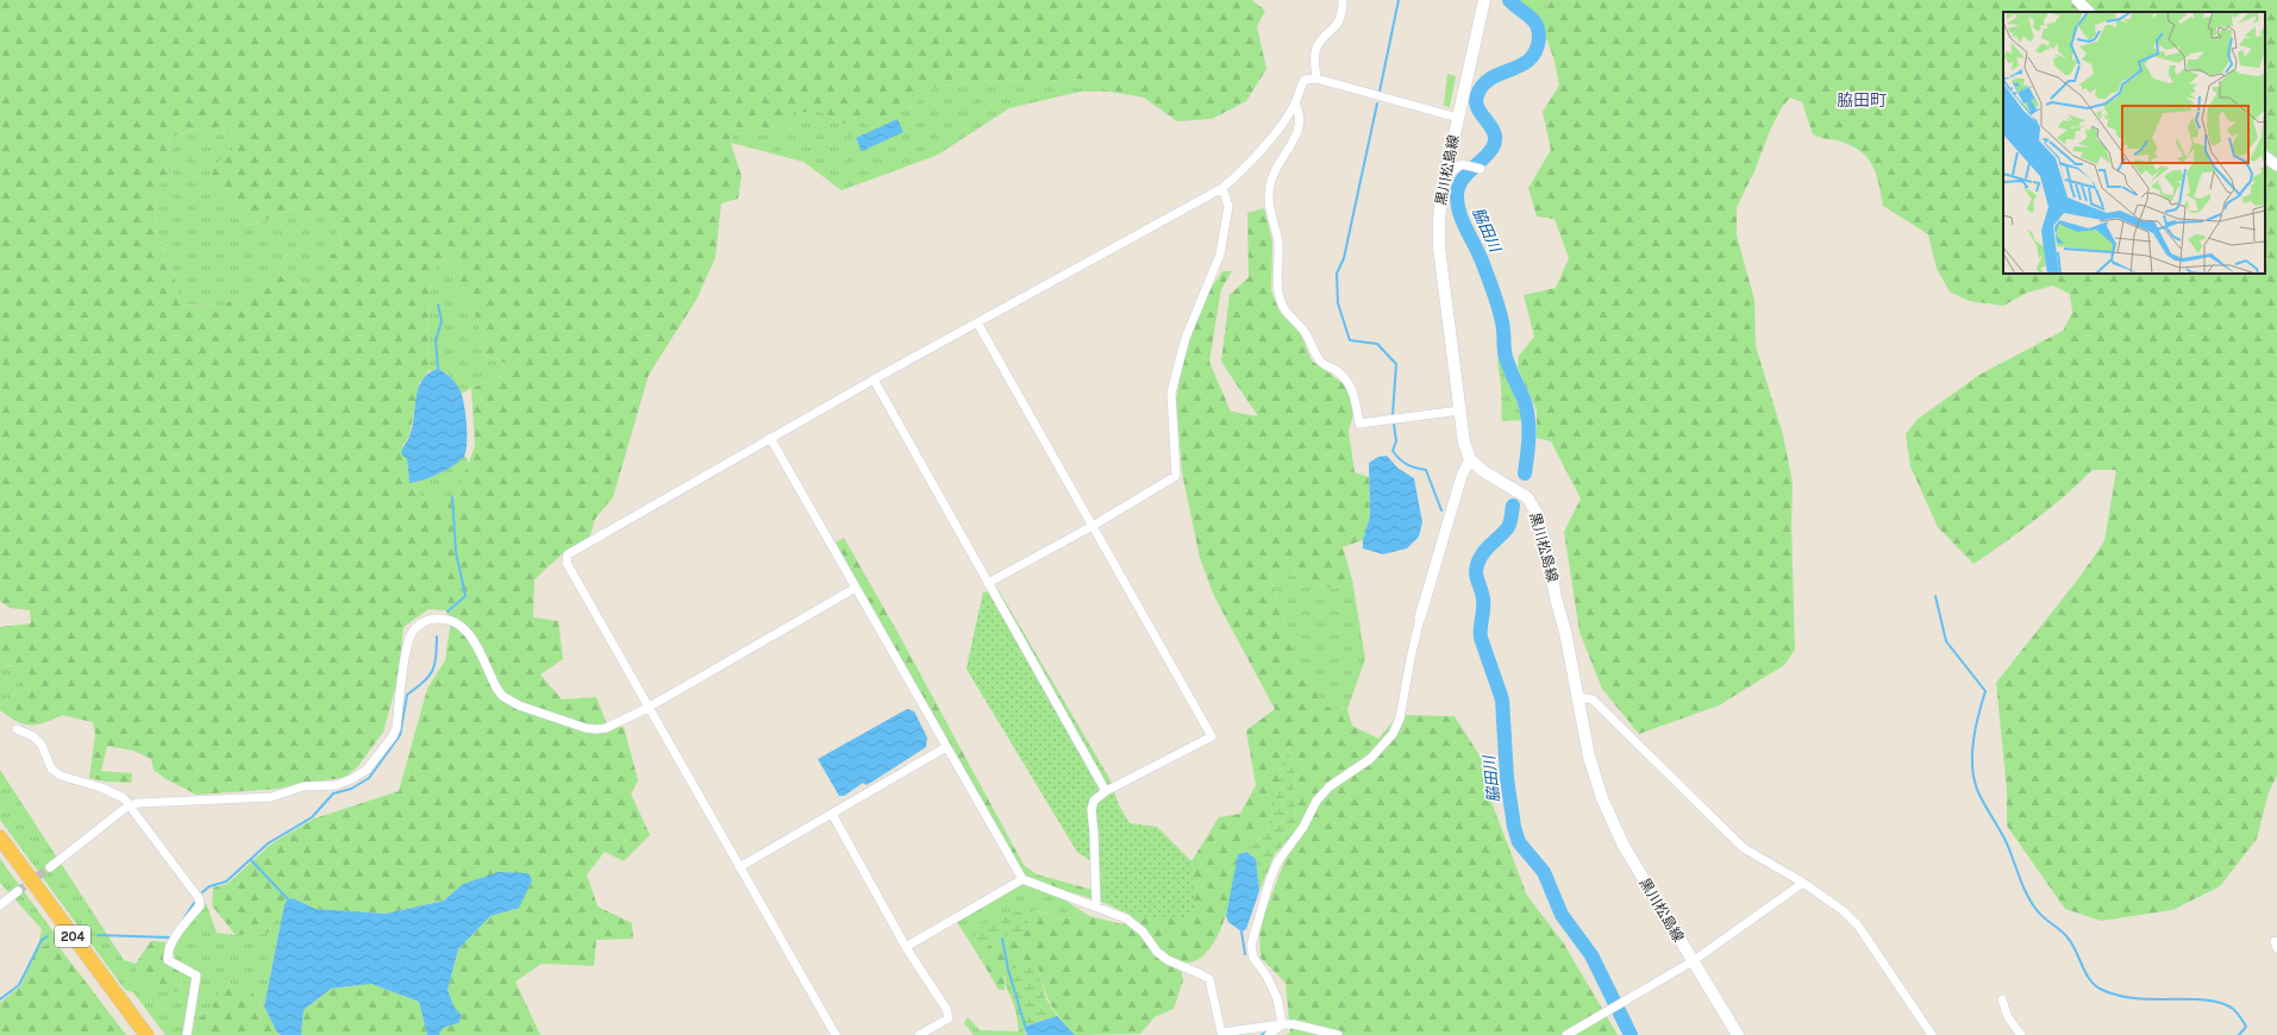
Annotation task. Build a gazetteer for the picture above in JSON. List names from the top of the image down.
{
  "streets": {
    "highway": ["204"],
    "main road": ["黒川松島線"]
  },
  "districts": ["脇田町"],
  "water": ["脇田川"]
}
